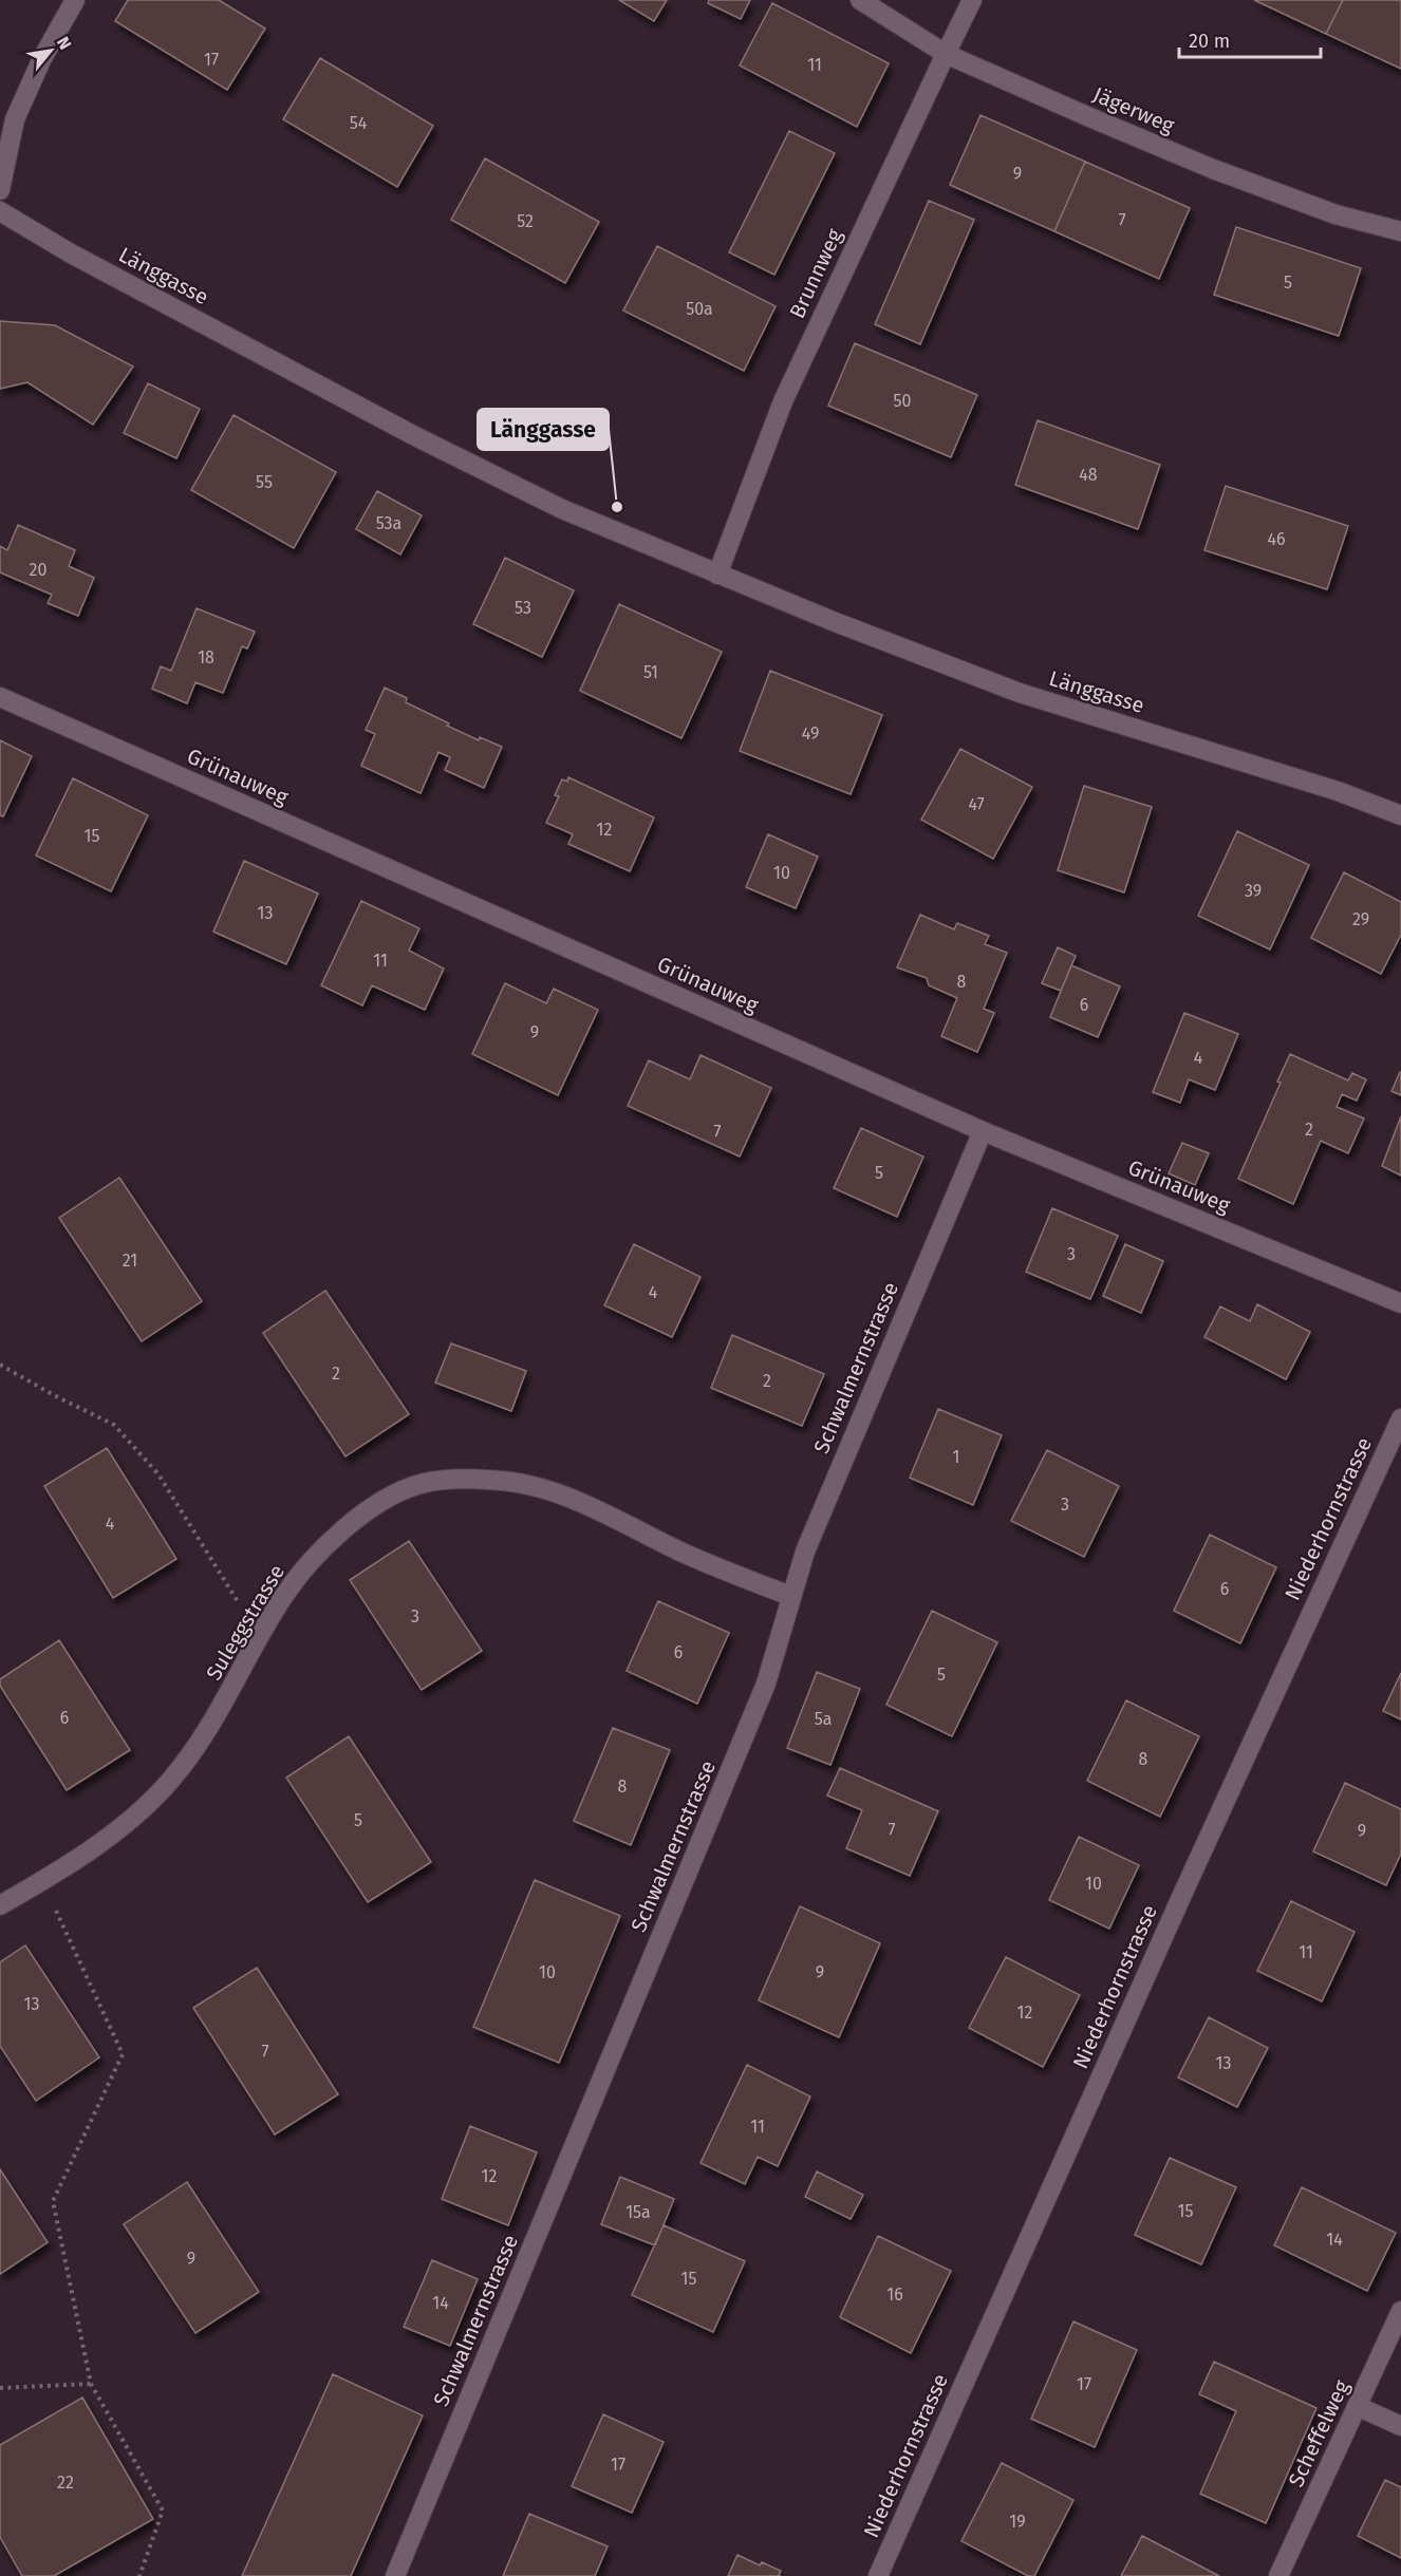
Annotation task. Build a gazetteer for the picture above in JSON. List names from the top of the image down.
{
  "streets": {
    "street": [
      "Jägerweg",
      "Brunnweg",
      "Länggasse",
      "Grünauweg",
      "Schwalmernstrasse",
      "Niederhornstrasse",
      "Suleggstrasse",
      "Scheffelweg"
    ]
  },
  "crossings": [
    ["Jägerweg", "Brunnweg"],
    ["Brunnweg", "Länggasse"],
    ["Grünauweg", "Schwalmernstrasse"],
    ["Schwalmernstrasse", "Suleggstrasse"]
  ],
  "places": ["Länggasse"],
  "house_numbers": [
    "17",
    "11",
    "54",
    "9",
    "7",
    "52",
    "5",
    "50a",
    "50",
    "48",
    "55",
    "53a",
    "46",
    "20",
    "53",
    "18",
    "51",
    "49",
    "47",
    "12",
    "15",
    "10",
    "39",
    "13",
    "29",
    "11",
    "8",
    "6",
    "9",
    "4",
    "2",
    "7",
    "5",
    "3",
    "21",
    "4",
    "2",
    "2",
    "1",
    "3",
    "4",
    "6",
    "3",
    "6",
    "5",
    "6",
    "5a",
    "8",
    "8",
    "5",
    "7",
    "9",
    "10",
    "11",
    "10",
    "9",
    "13",
    "12",
    "7",
    "13",
    "11",
    "12",
    "15",
    "15a",
    "14",
    "9",
    "15",
    "16",
    "14",
    "17",
    "17",
    "22",
    "19"
  ],
  "scale_bar": "20 m",
  "north": "top right"
}
